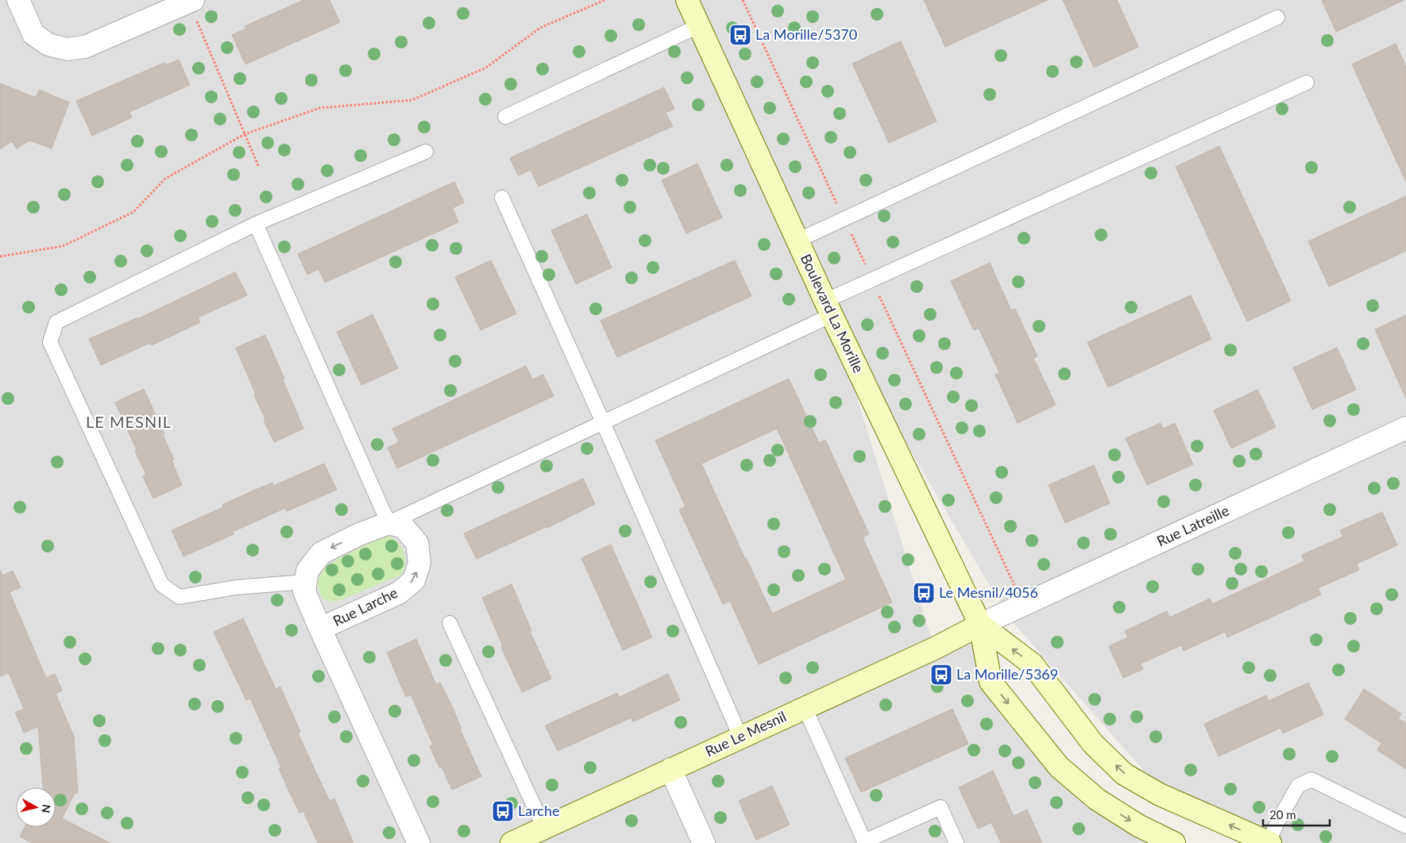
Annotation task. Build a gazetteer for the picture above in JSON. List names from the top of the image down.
{
  "streets": {
    "street": [
      "Boulevard La Morille",
      "Rue Latreille",
      "Rue Larche",
      "Rue Le Mesnil"
    ]
  },
  "crossings": [
    ["Boulevard La Morille", "Rue Latreille"],
    ["Boulevard La Morille", "Rue Le Mesnil"],
    ["Rue Latreille", "Rue Le Mesnil"]
  ],
  "districts": ["LE MESNIL"],
  "places": {
    "bus stop": [
      "La Morille/5370",
      "Le Mesnil/4056",
      "La Morille/5369",
      "Larche"
    ]
  },
  "scale_bar": "20 m",
  "north": "right"
}
